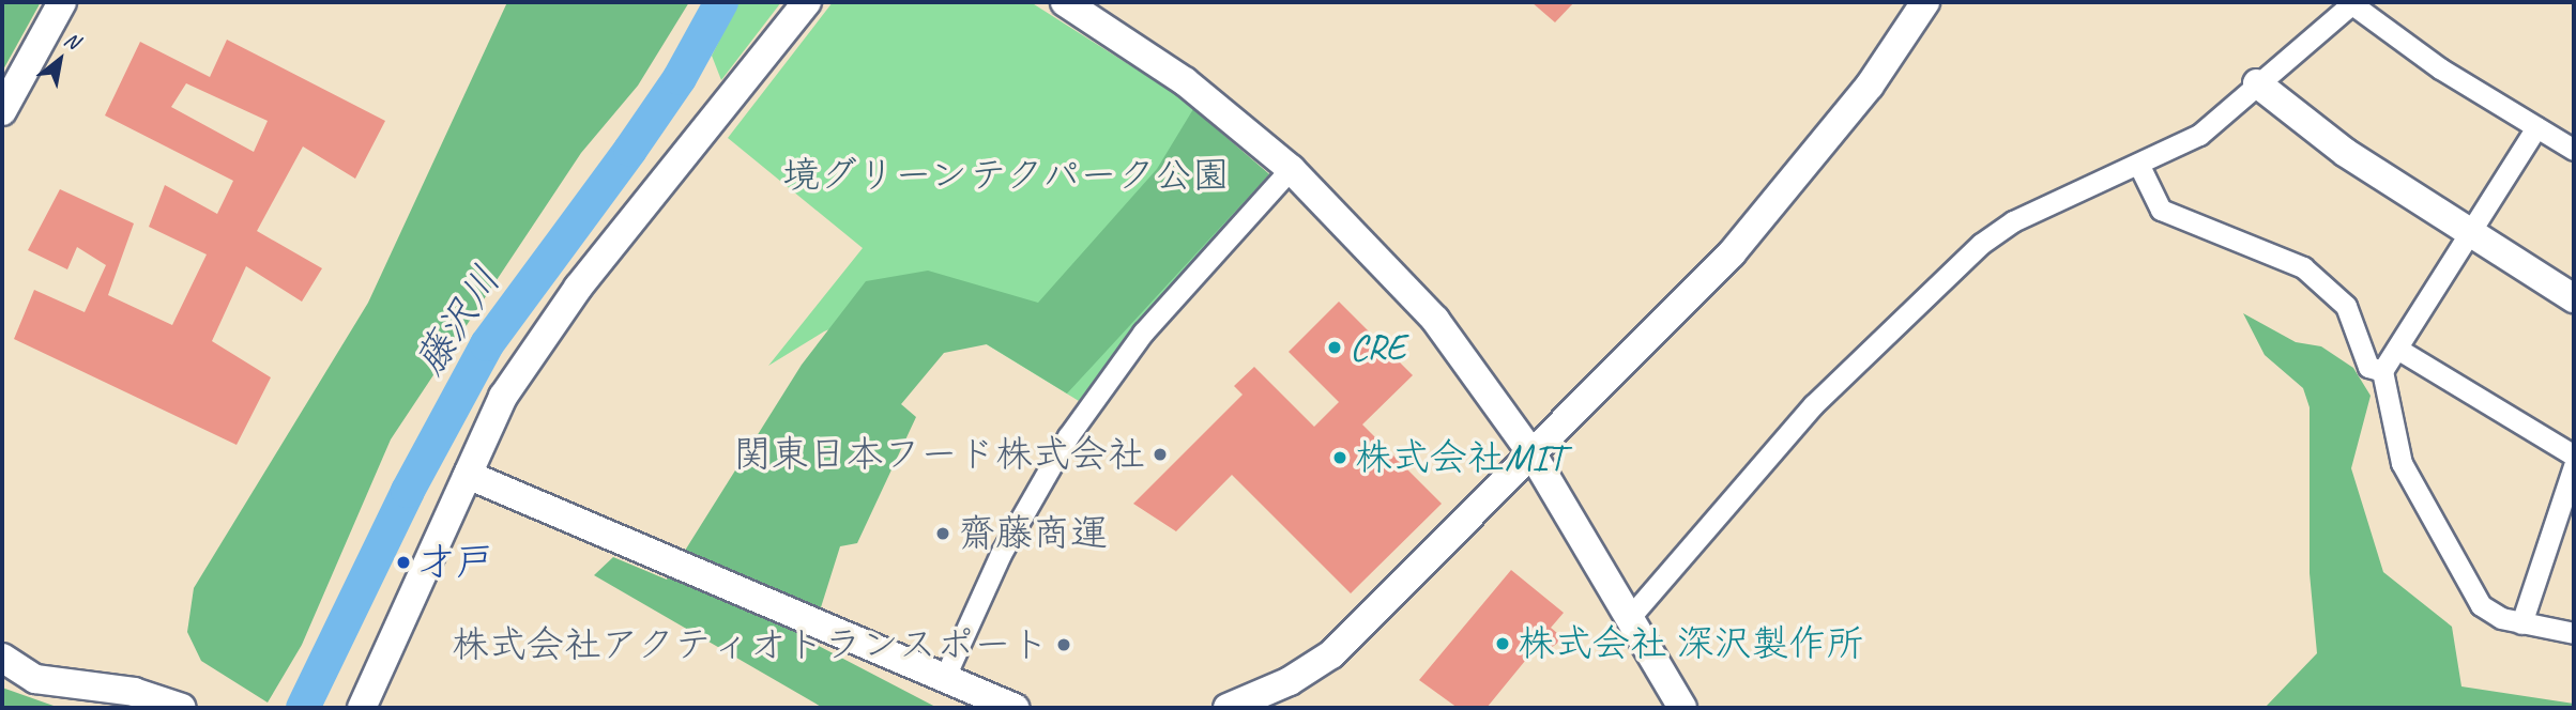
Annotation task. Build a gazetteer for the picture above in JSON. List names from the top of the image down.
{
  "water": ["藤沢川"],
  "parks": ["境グリーンテクパーク公園"],
  "places": [
    "CRE",
    "関東日本フード株式会社",
    "株式会社MIT",
    "齋藤商運",
    "才戸",
    "株式会社 深沢製作所",
    "株式会社アクティオトランスポート"
  ],
  "north": "top right"
}
